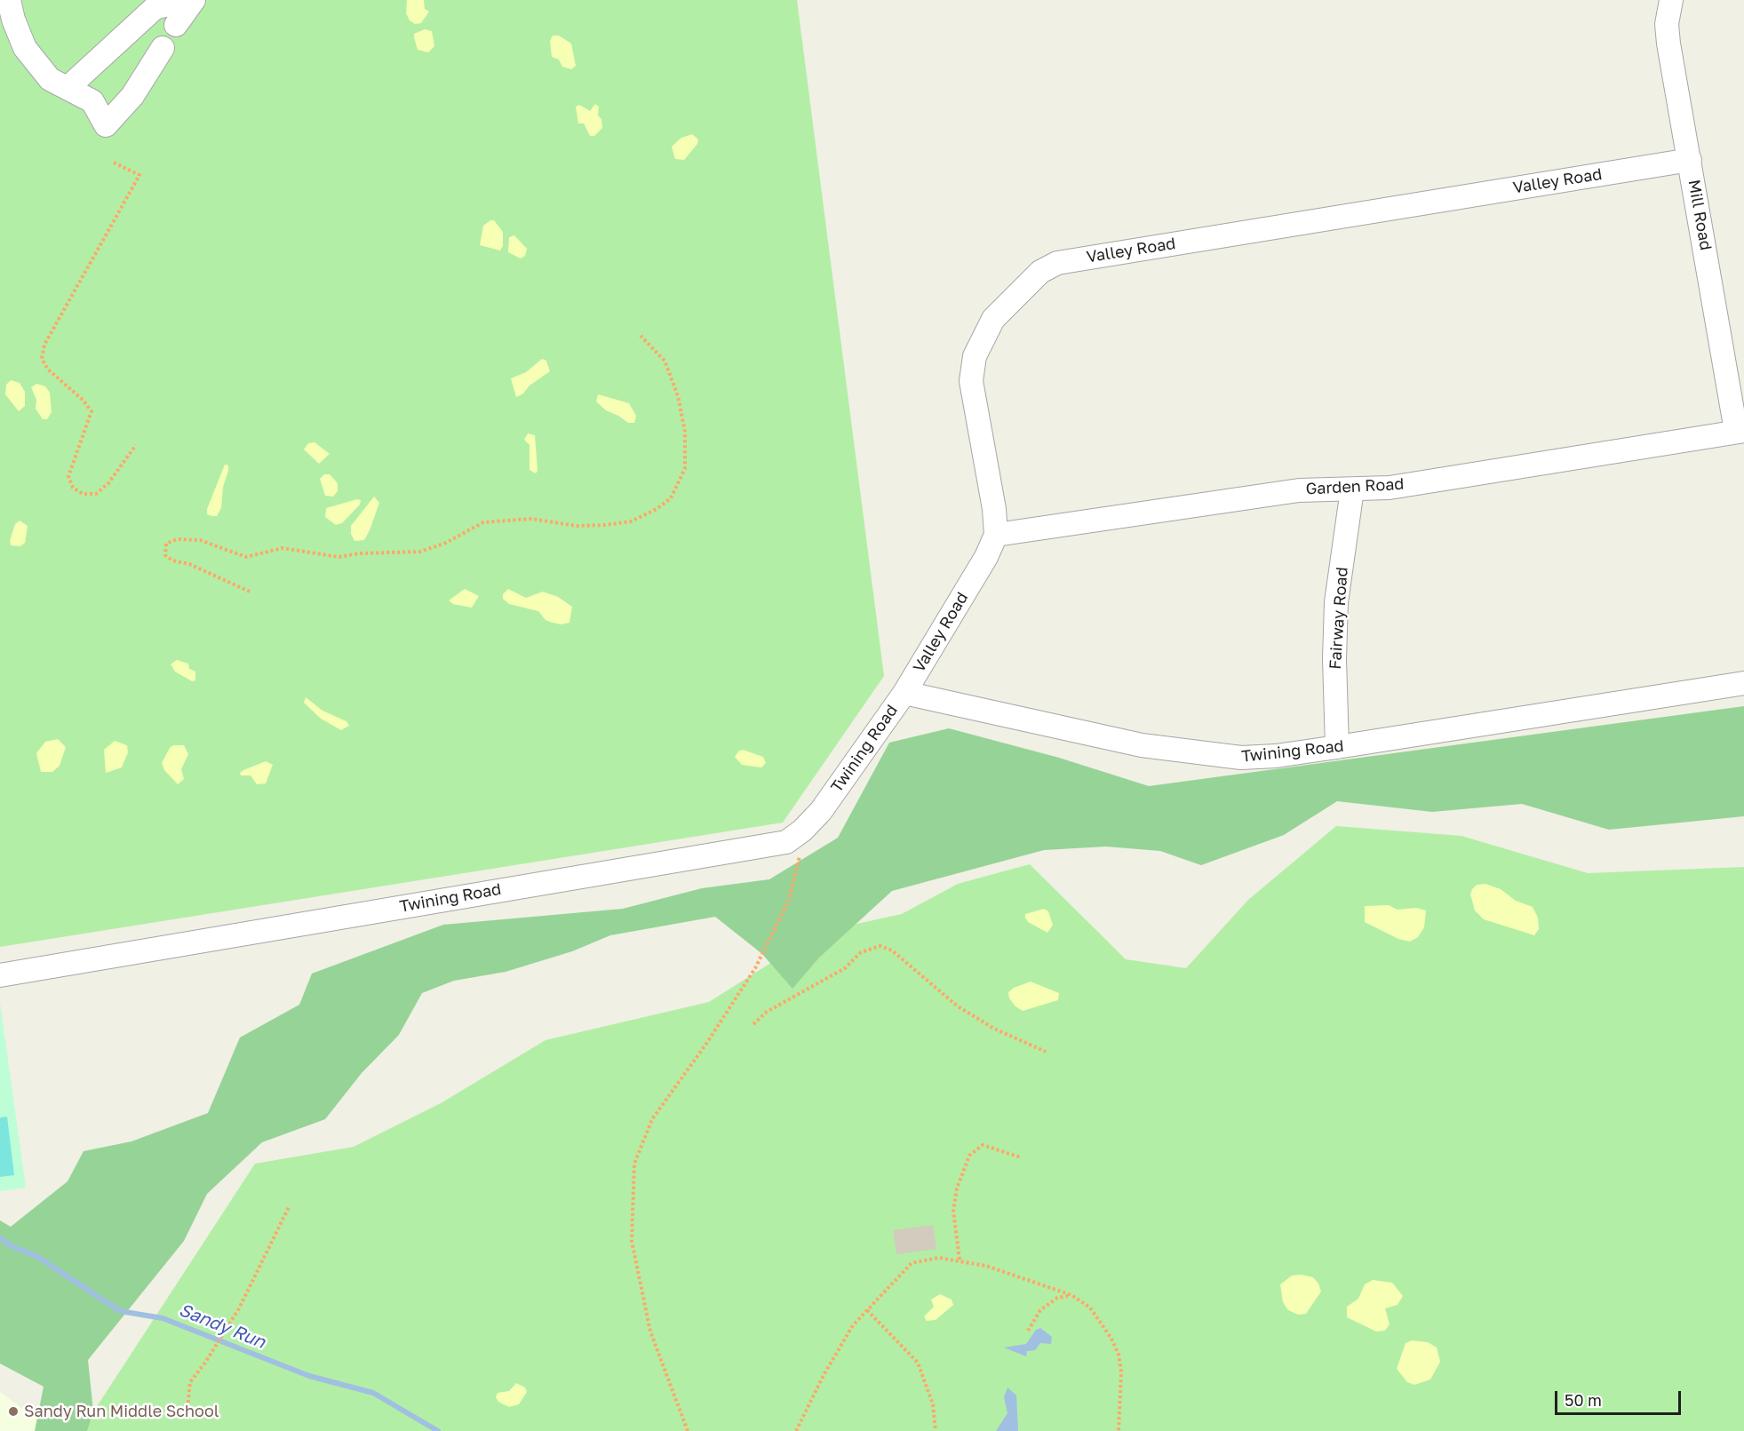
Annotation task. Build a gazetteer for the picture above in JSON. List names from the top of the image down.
{
  "streets": {
    "street": [
      "Valley Road",
      "Mill Road",
      "Garden Road",
      "Fairway Road",
      "Twining Road"
    ]
  },
  "crossings": [
    ["Valley Road", "Mill Road"],
    ["Valley Road", "Garden Road"],
    ["Valley Road", "Twining Road"],
    ["Mill Road", "Garden Road"],
    ["Garden Road", "Fairway Road"],
    ["Fairway Road", "Twining Road"]
  ],
  "water": ["Sandy Run"],
  "places": ["Sandy Run Middle School"],
  "scale_bar": "50 m"
}
